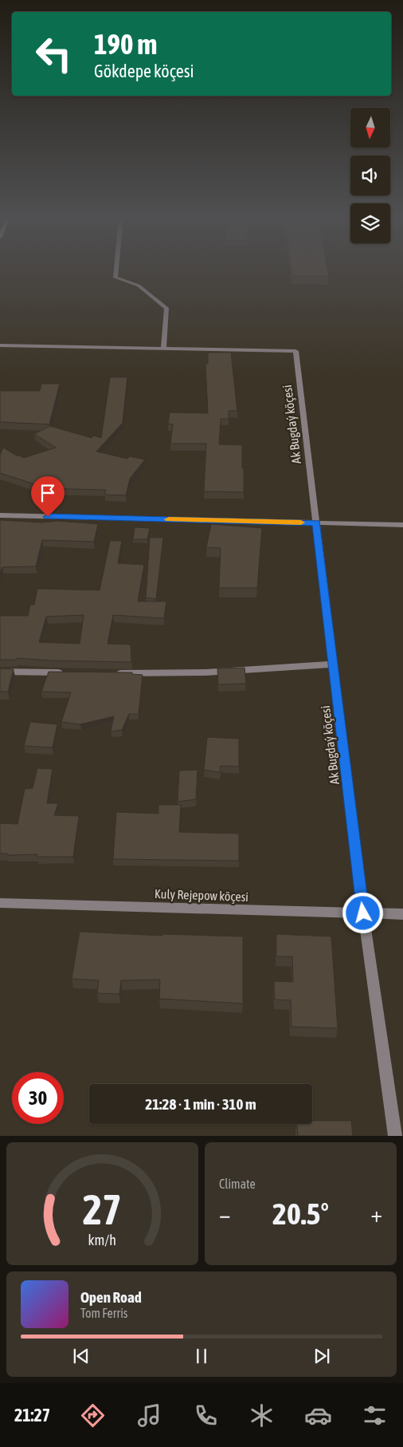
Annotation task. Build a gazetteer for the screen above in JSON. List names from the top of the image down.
{
  "streets": {
    "street": ["Ak Bugdaý köçesi", "Kuly Rejepow köçesi"]
  },
  "crossings": [
    ["Ak Bugdaý köçesi", "Kuly Rejepow köçesi"]
  ],
  "north": "bottom",
  "page": {
    "turn": ["190 m", "Gökdepe köçesi"],
    "limit": "30",
    "trip": "21:28 · 1 min · 310 m",
    "tile": "Climate",
    "heat": ["−", "20.5°", "+"],
    "song": ["Open Road", "Tom Ferris"],
    "tabs": "21:27",
    "gauge": ["27", "km/h"]
  }
}
